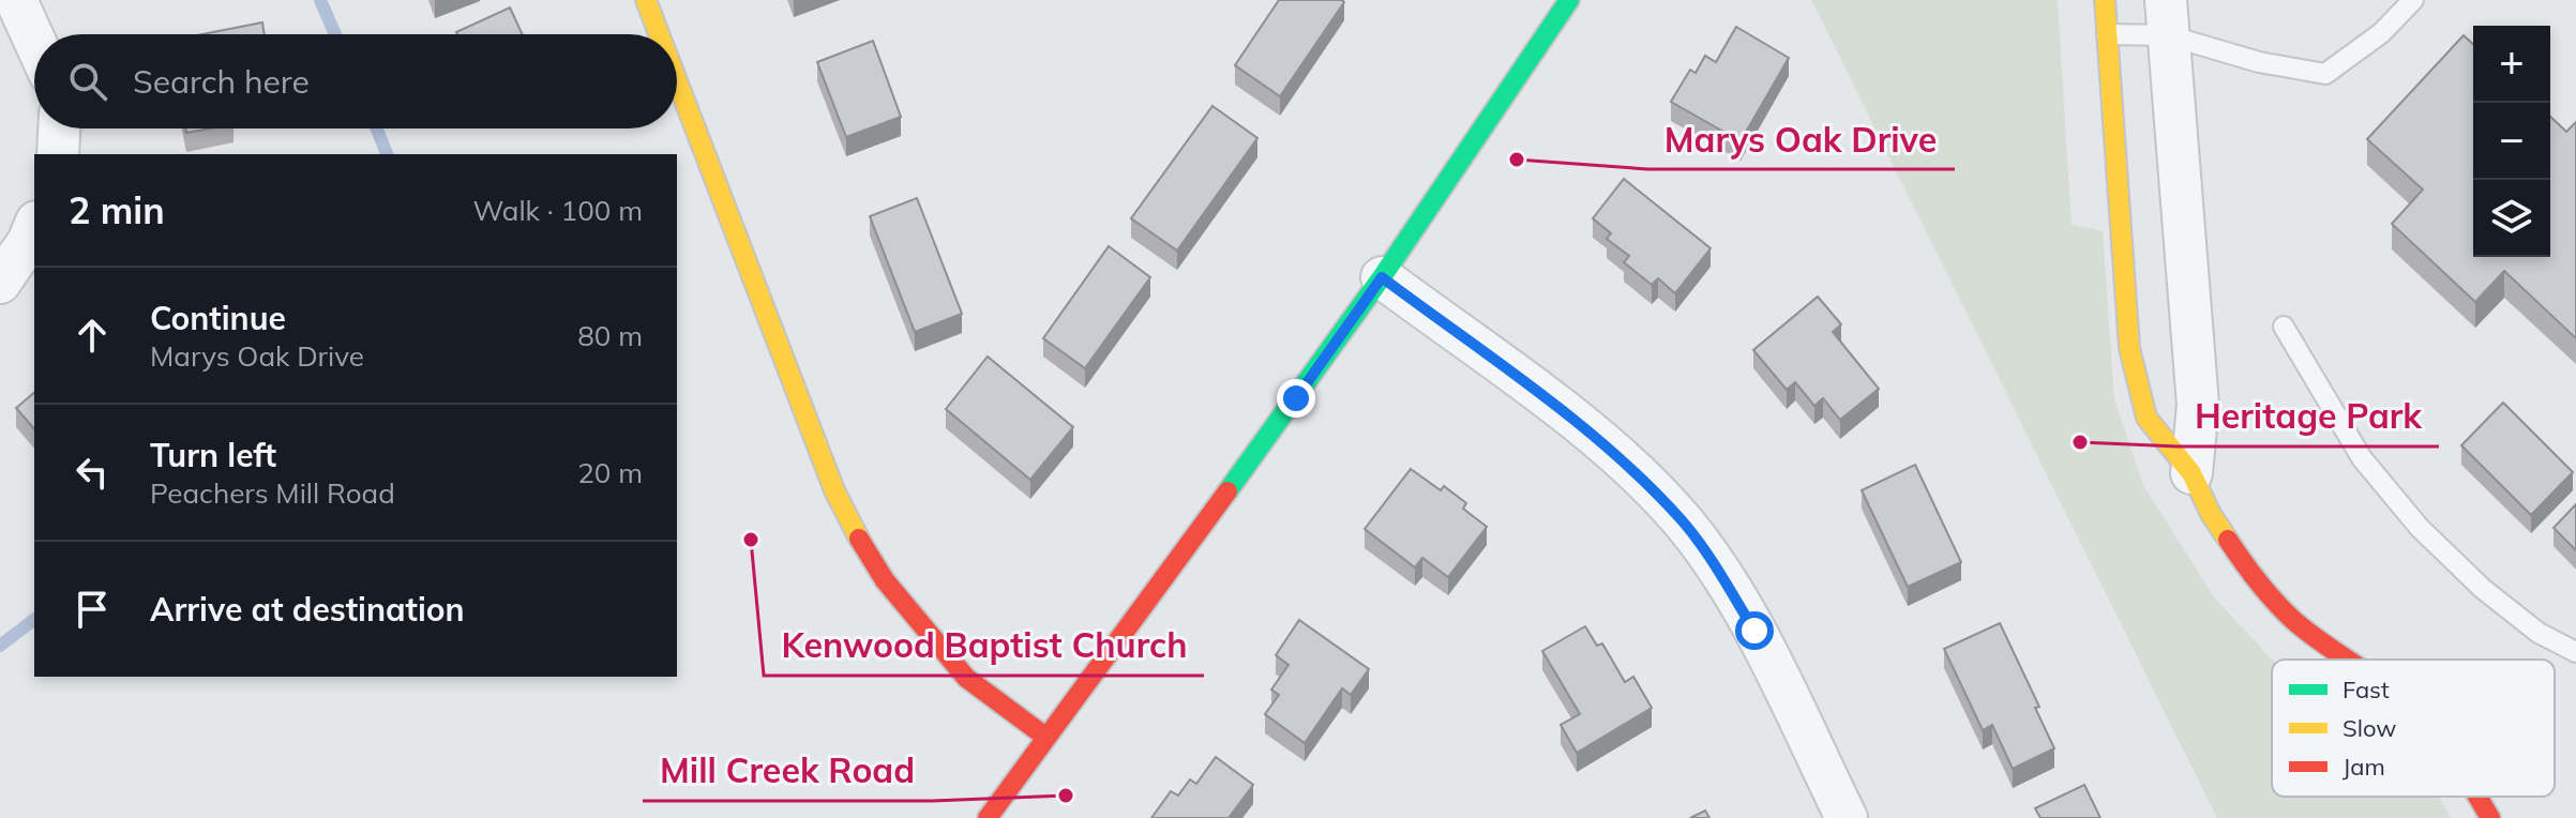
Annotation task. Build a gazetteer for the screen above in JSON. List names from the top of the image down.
{
  "places": [
    "Marys Oak Drive",
    "Heritage Park",
    "Kenwood Baptist Church",
    "Mill Creek Road"
  ],
  "legend": ["Fast", "Slow", "Jam"],
  "page": {
    "map_buttons": ["+", "−"],
    "search": "Search here",
    "heading": ["2 min", "Walk · 100 m"],
    "list": [
      ["Continue", "Marys Oak Drive", "80 m"],
      ["Turn left", "Peachers Mill Road", "20 m"],
      "Arrive at destination"
    ]
  }
}
